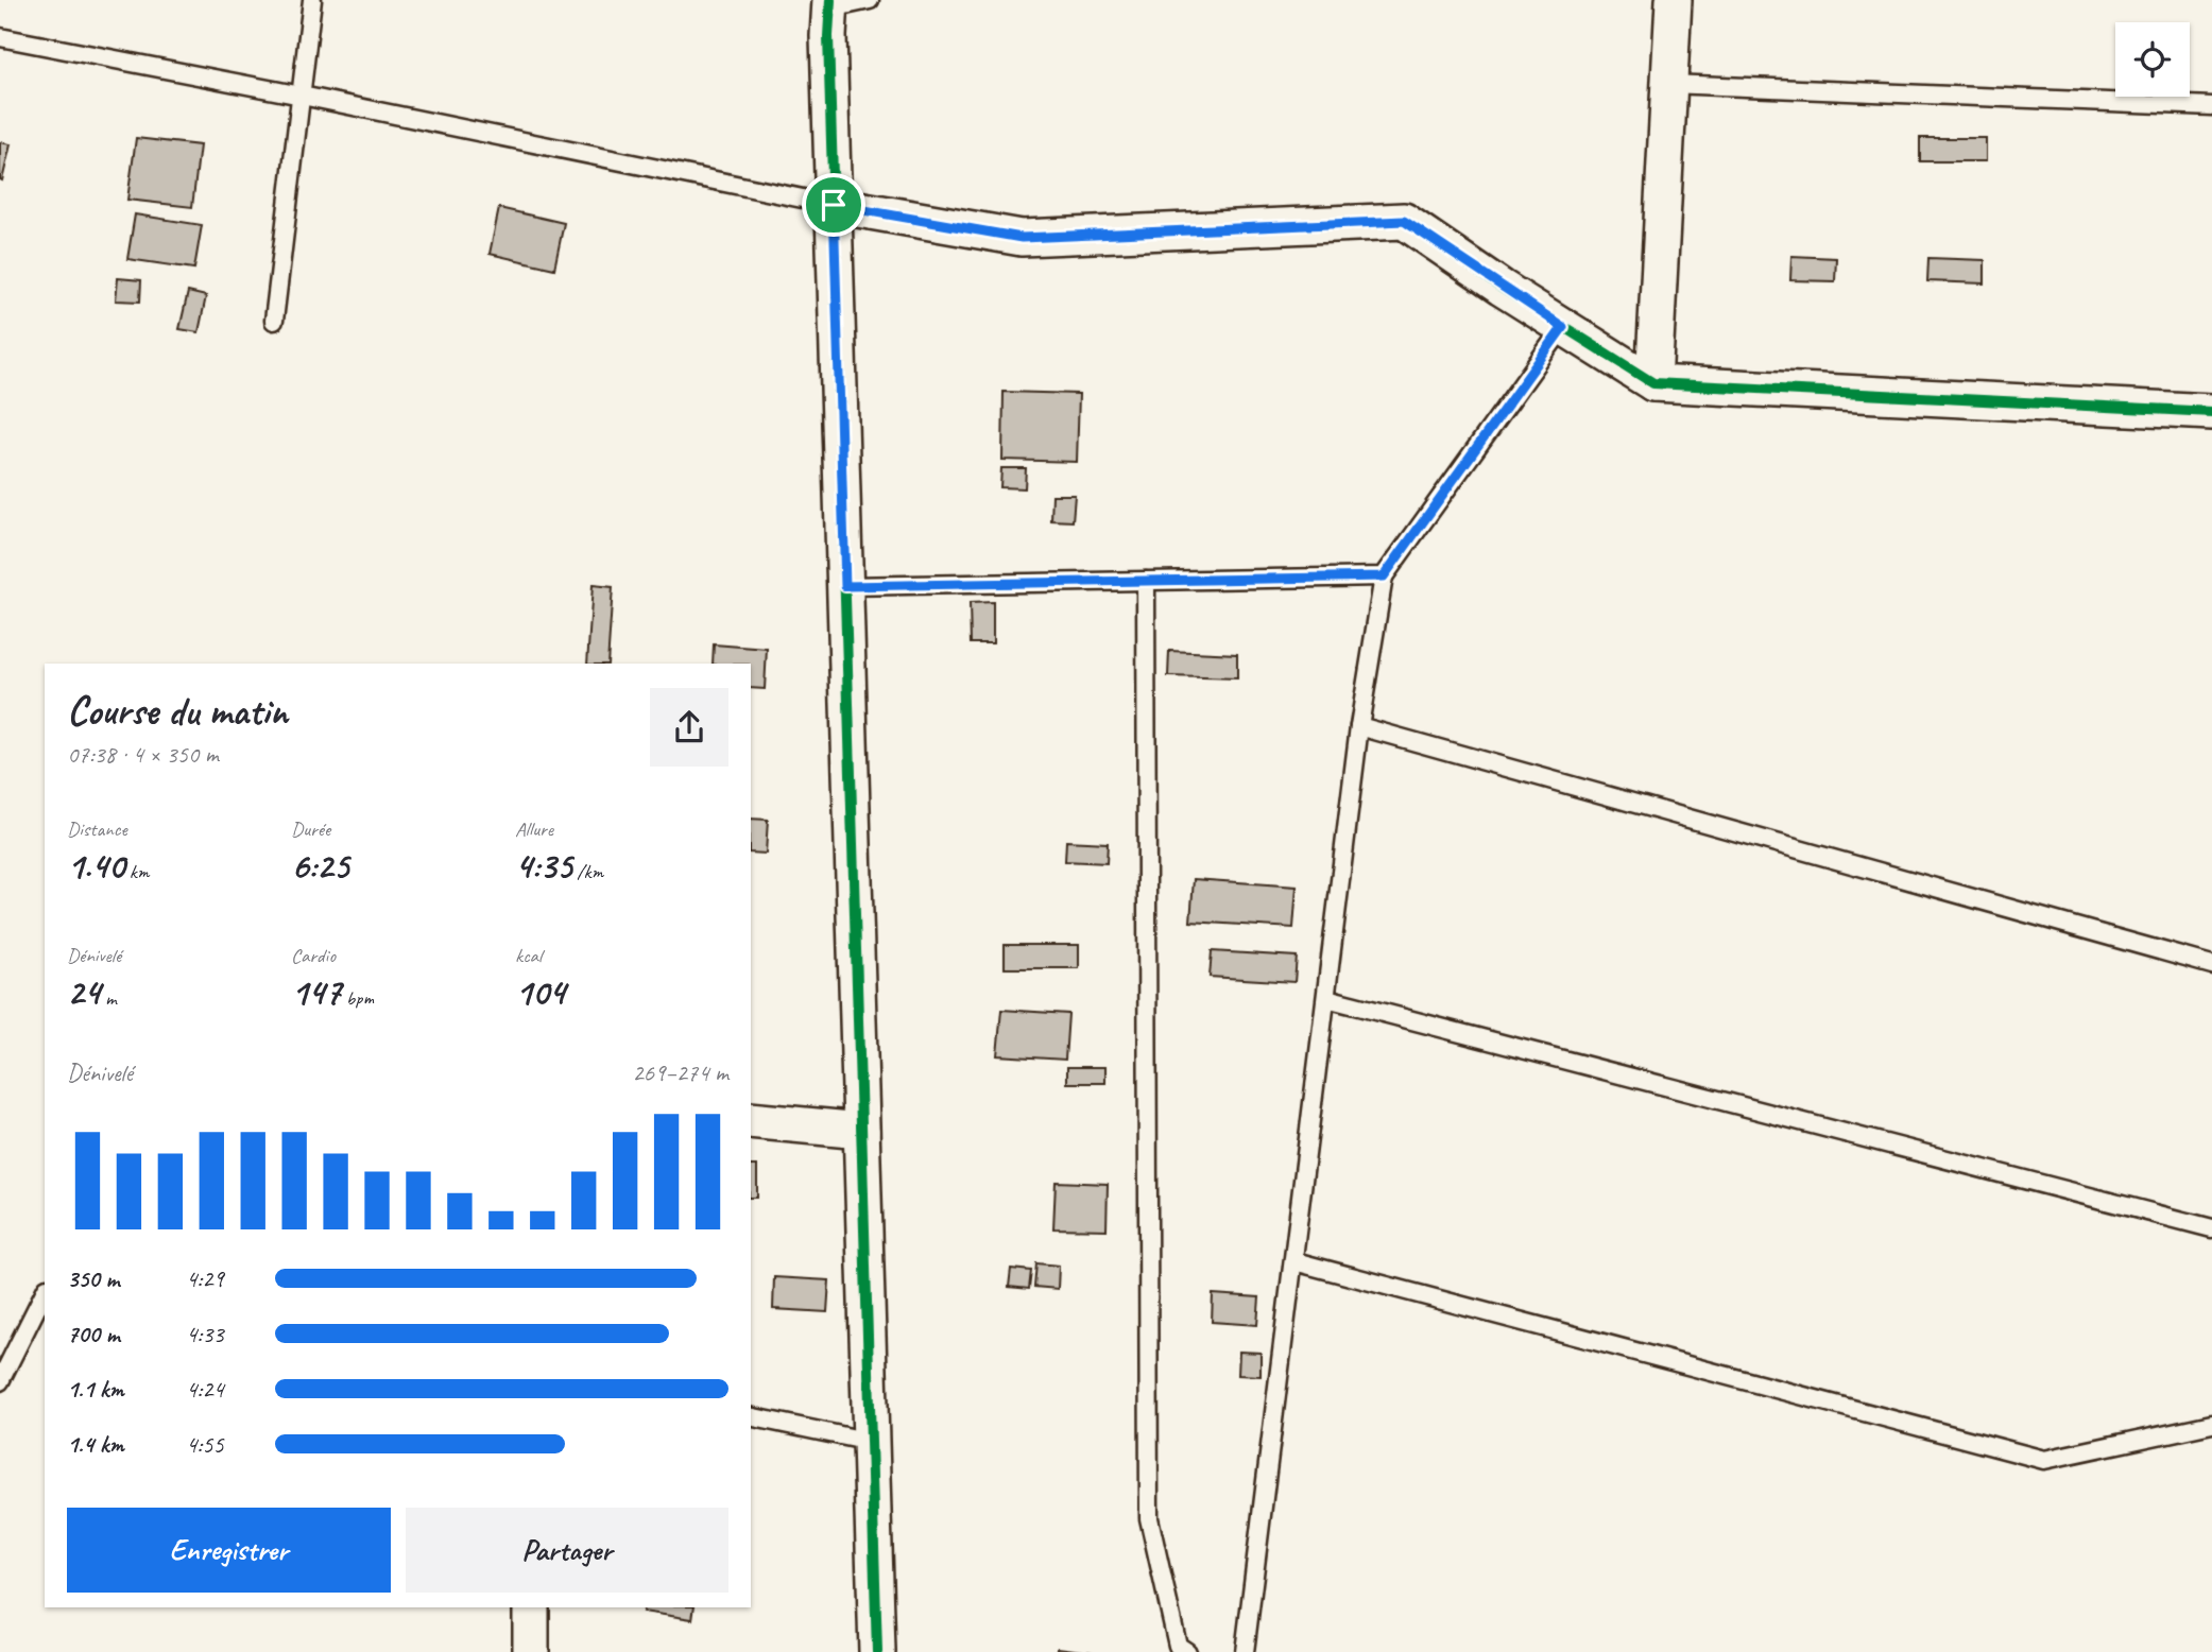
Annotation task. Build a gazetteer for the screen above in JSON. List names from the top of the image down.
{
  "page": {
    "heading": ["Course du matin", "07:38 · 4 × 350 m"],
    "stats": [
      ["Distance", "1.40 km"],
      ["Durée", "6:25"],
      ["Allure", "4:35 /km"],
      ["Dénivelé", "24 m"],
      ["Cardio", "147 bpm"],
      ["kcal", "104"]
    ],
    "chart": ["Dénivelé", "269–274 m"],
    "list": [
      {
        "name": "350 m",
        "note": "4:29"
      },
      {
        "name": "700 m",
        "note": "4:33"
      },
      {
        "name": "1.1 km",
        "note": "4:24"
      },
      {
        "name": "1.4 km",
        "note": "4:55"
      }
    ],
    "buttons": ["Enregistrer", "Partager"]
  }
}
